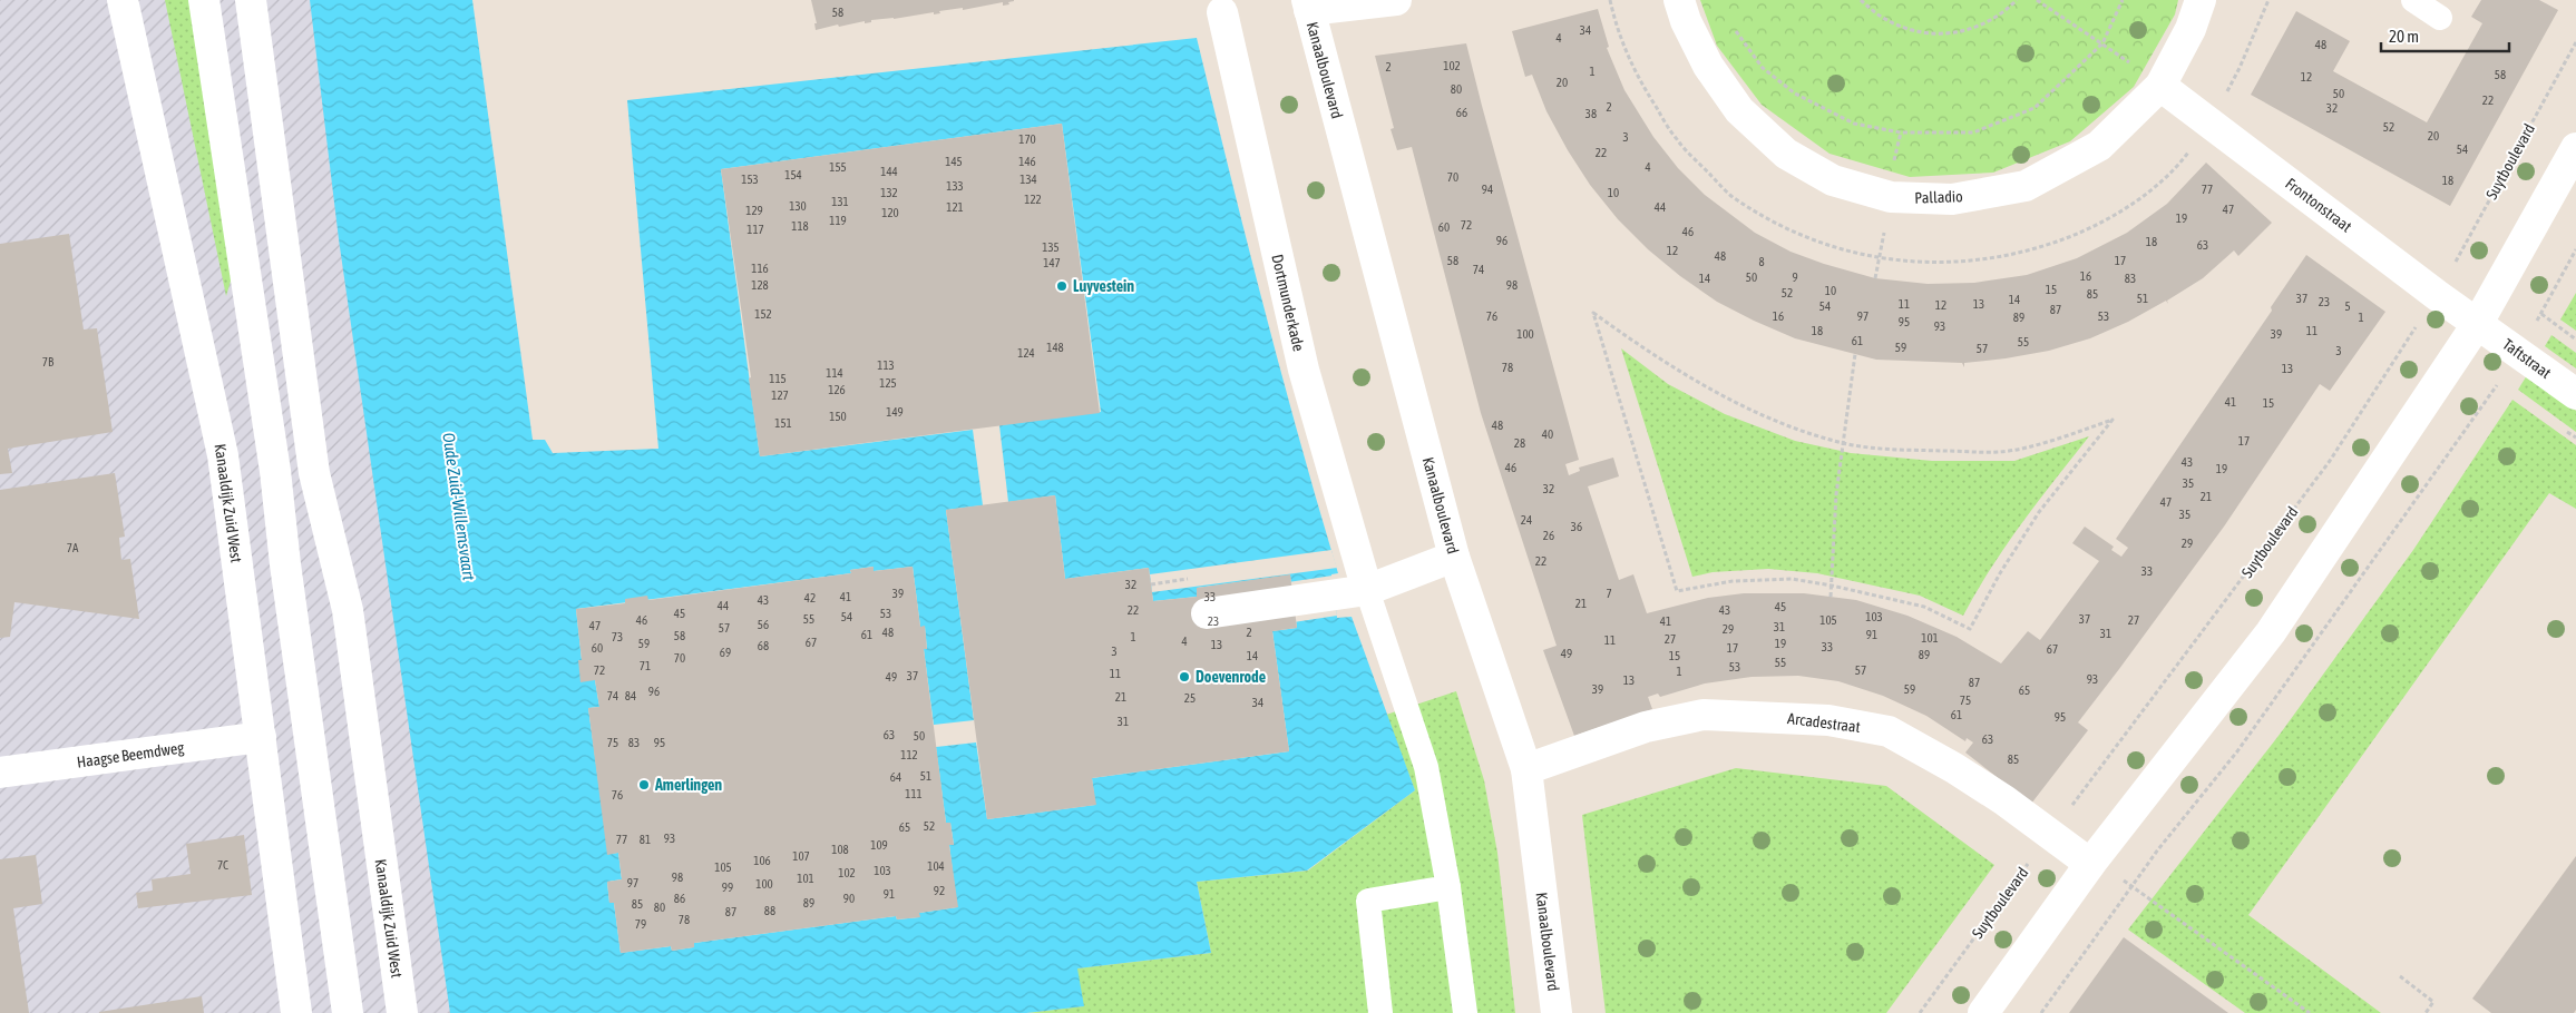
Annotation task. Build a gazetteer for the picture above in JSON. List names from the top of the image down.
{
  "streets": {
    "street": [
      "Kanaalboulevard",
      "Palladio",
      "Frontonstraat",
      "Dortmunderkade",
      "Taftstraat",
      "Kanaaldijk Zuid West",
      "Arcadestraat",
      "Haagse Beemdweg"
    ],
    "path": ["Suytboulevard"]
  },
  "crossings": [
    ["Kanaalboulevard", "Arcadestraat"],
    ["Suytboulevard", "Frontonstraat"],
    ["Suytboulevard", "Arcadestraat"],
    ["Palladio", "Frontonstraat"],
    ["Frontonstraat", "Taftstraat"],
    ["Kanaaldijk Zuid West", "Haagse Beemdweg"]
  ],
  "water": ["Oude Zuid-Willemsvaart"],
  "places": ["Luyvestein", "Doevenrode", "Amerlingen"],
  "house_numbers": [
    "58",
    "34",
    "4",
    "48",
    "102",
    "2",
    "1",
    "58",
    "12",
    "20",
    "80",
    "50",
    "22",
    "2",
    "32",
    "66",
    "38",
    "52",
    "20",
    "3",
    "170",
    "54",
    "22",
    "145",
    "146",
    "155",
    "4",
    "144",
    "154",
    "70",
    "153",
    "134",
    "18",
    "133",
    "94",
    "77",
    "132",
    "10",
    "122",
    "131",
    "130",
    "121",
    "44",
    "47",
    "129",
    "120",
    "19",
    "119",
    "72",
    "118",
    "60",
    "117",
    "46",
    "96",
    "18",
    "63",
    "135",
    "12",
    "48",
    "58",
    "17",
    "8",
    "147",
    "116",
    "74",
    "16",
    "50",
    "9",
    "14",
    "83",
    "128",
    "98",
    "15",
    "10",
    "52",
    "85",
    "51",
    "37",
    "14",
    "23",
    "11",
    "13",
    "12",
    "54",
    "5",
    "87",
    "152",
    "76",
    "16",
    "97",
    "53",
    "89",
    "1",
    "95",
    "93",
    "18",
    "11",
    "100",
    "39",
    "61",
    "55",
    "148",
    "59",
    "57",
    "3",
    "124",
    "7B",
    "113",
    "78",
    "13",
    "114",
    "115",
    "125",
    "126",
    "127",
    "41",
    "15",
    "149",
    "150",
    "151",
    "48",
    "40",
    "17",
    "28",
    "43",
    "46",
    "19",
    "35",
    "32",
    "21",
    "47",
    "35",
    "24",
    "36",
    "26",
    "29",
    "7A",
    "22",
    "33",
    "32",
    "39",
    "7",
    "41",
    "33",
    "42",
    "43",
    "21",
    "44",
    "45",
    "22",
    "43",
    "45",
    "53",
    "54",
    "103",
    "55",
    "37",
    "46",
    "105",
    "27",
    "23",
    "41",
    "56",
    "47",
    "31",
    "57",
    "29",
    "48",
    "2",
    "31",
    "61",
    "91",
    "58",
    "73",
    "1",
    "101",
    "27",
    "11",
    "4",
    "67",
    "59",
    "19",
    "13",
    "68",
    "33",
    "60",
    "17",
    "67",
    "3",
    "69",
    "49",
    "89",
    "14",
    "15",
    "70",
    "55",
    "71",
    "53",
    "72",
    "57",
    "1",
    "11",
    "37",
    "49",
    "93",
    "13",
    "87",
    "39",
    "59",
    "65",
    "96",
    "74",
    "84",
    "21",
    "25",
    "75",
    "34",
    "61",
    "95",
    "31",
    "63",
    "50",
    "63",
    "75",
    "83",
    "95",
    "112",
    "85",
    "51",
    "64",
    "111",
    "76",
    "52",
    "65",
    "93",
    "77",
    "81",
    "109",
    "108",
    "107",
    "106",
    "7C",
    "104",
    "105",
    "103",
    "102",
    "98",
    "101",
    "97",
    "100",
    "99",
    "92",
    "91",
    "86",
    "90",
    "89",
    "85",
    "80",
    "88",
    "87",
    "78",
    "79"
  ],
  "scale_bar": "20 m"
}
